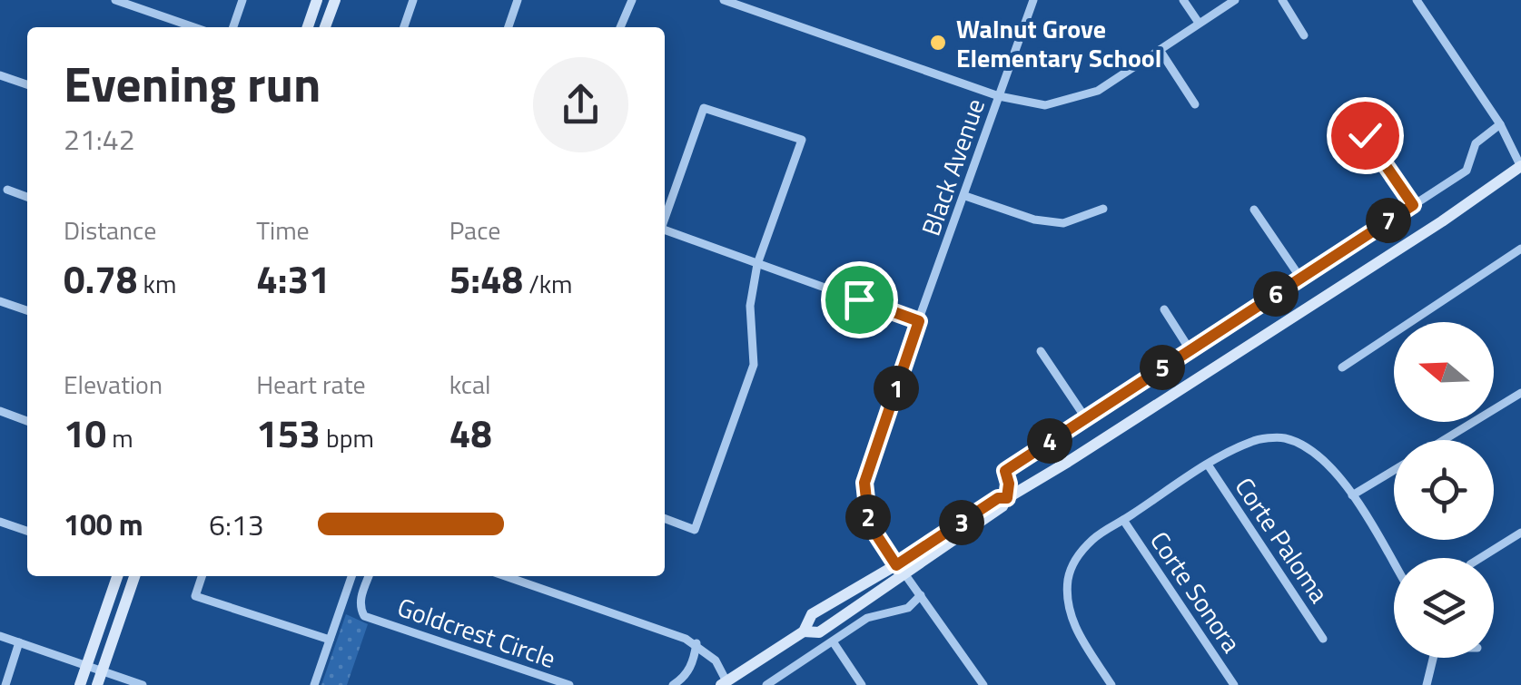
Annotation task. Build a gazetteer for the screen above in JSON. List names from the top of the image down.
{
  "streets": {
    "street": [
      "Black Avenue",
      "Corte Paloma",
      "Corte Sonora",
      "Goldcrest Circle"
    ]
  },
  "places": ["Walnut Grove Elementary School"],
  "north": "left",
  "page": {
    "heading": ["Evening run", "21:42"],
    "stats": [
      ["Distance", "0.78 km"],
      ["Time", "4:31"],
      ["Pace", "5:48 /km"],
      ["Elevation", "10 m"],
      ["Heart rate", "153 bpm"],
      ["kcal", "48"]
    ],
    "pins": [
      "7",
      "6",
      "5",
      "1",
      "4",
      "2",
      "3"
    ],
    "list": [
      {
        "name": "100 m",
        "note": "6:13"
      }
    ]
  }
}
